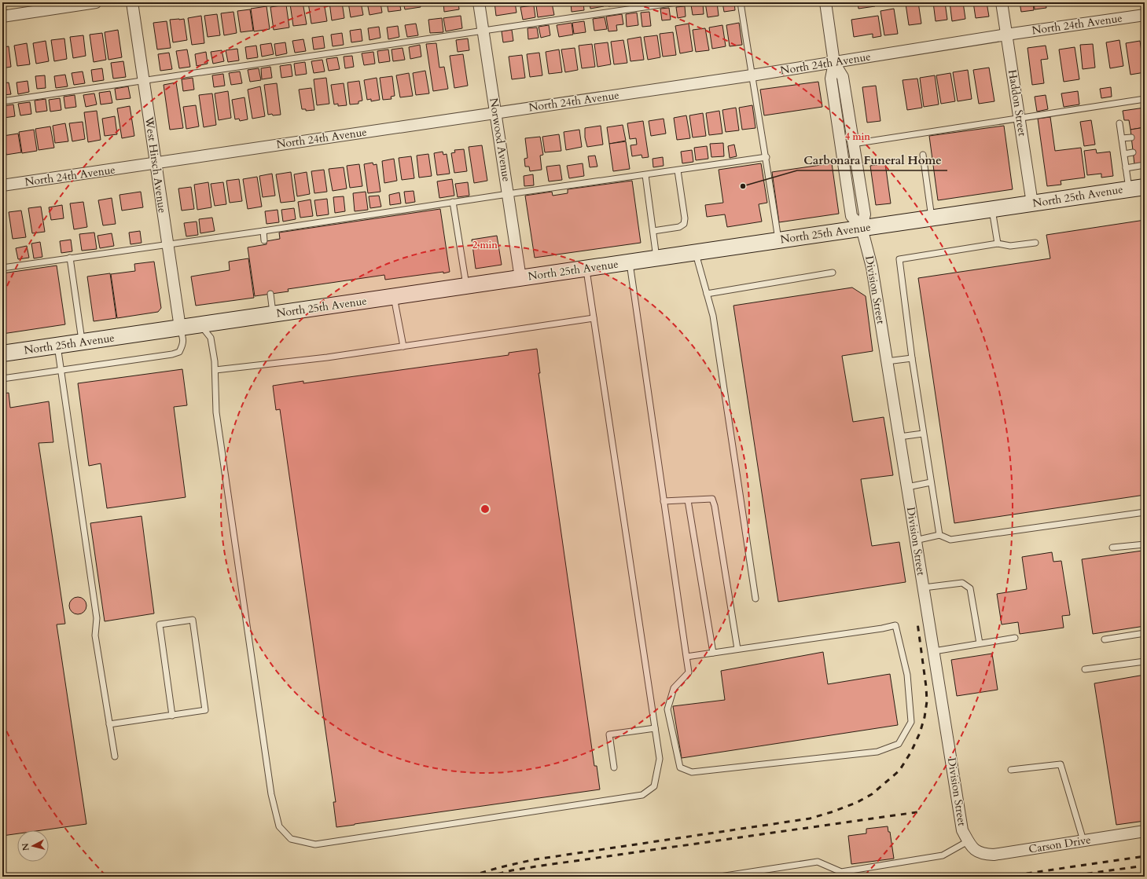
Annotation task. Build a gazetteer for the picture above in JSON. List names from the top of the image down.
{
  "streets": {
    "main road": ["North 25th Avenue"],
    "street": [
      "North 24th Avenue",
      "Haddon Street",
      "Norwood Avenue",
      "West Hirsch Avenue",
      "Division Street",
      "Carson Drive"
    ]
  },
  "crossings": [
    ["North 24th Avenue", "Haddon Street"],
    ["North 24th Avenue", "Norwood Avenue"],
    ["North 24th Avenue", "West Hirsch Avenue"],
    ["North 24th Avenue", "Division Street"],
    ["Haddon Street", "North 25th Avenue"],
    ["Norwood Avenue", "North 25th Avenue"],
    ["West Hirsch Avenue", "North 25th Avenue"],
    ["North 25th Avenue", "Division Street"],
    ["Division Street", "Carson Drive"]
  ],
  "places": ["Carbonara Funeral Home"],
  "north": "left",
  "rings": ["4 min", "2 min"]
}
